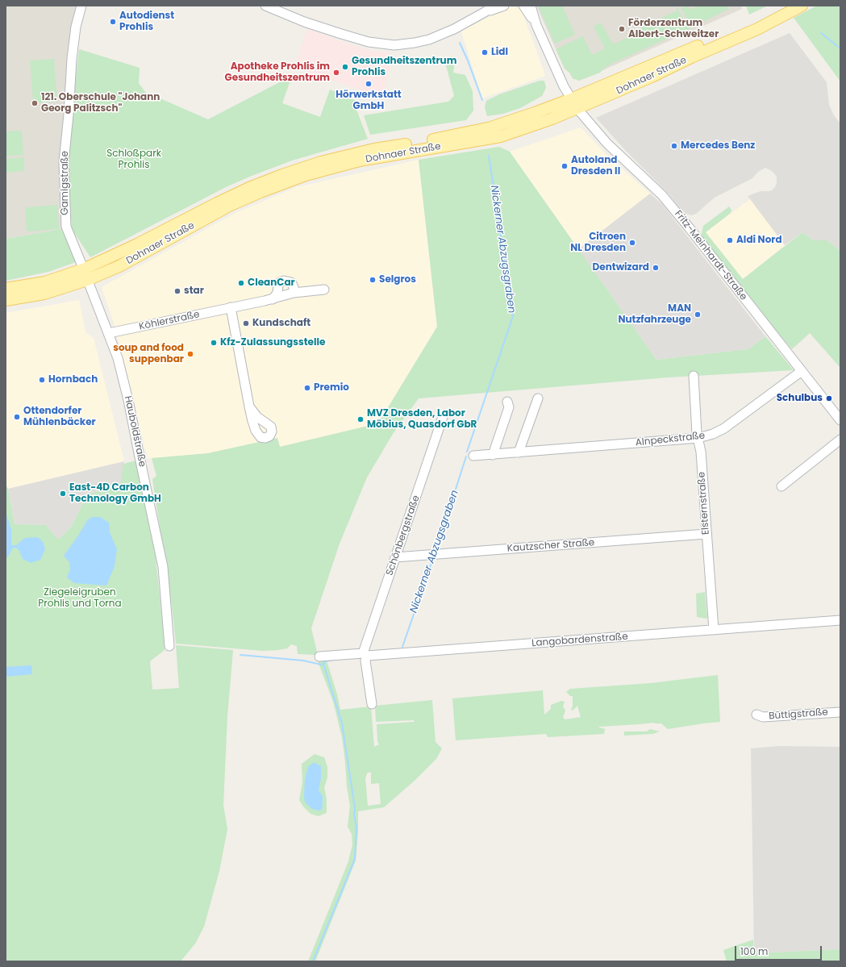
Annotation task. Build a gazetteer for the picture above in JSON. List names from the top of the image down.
{
  "streets": {
    "main road": ["Dohnaer Straße"],
    "street": [
      "Gamigstraße",
      "Fritz-Meinhardt-Straße",
      "Köhlerstraße",
      "Hauboldstraße",
      "Alnpeckstraße",
      "Elsternstraße",
      "Schönbergstraße",
      "Kautzscher Straße",
      "Langobardenstraße",
      "Büttigstraße"
    ]
  },
  "crossings": [
    ["Dohnaer Straße", "Gamigstraße"],
    ["Dohnaer Straße", "Fritz-Meinhardt-Straße"],
    ["Dohnaer Straße", "Hauboldstraße"],
    ["Gamigstraße", "Hauboldstraße"],
    ["Fritz-Meinhardt-Straße", "Alnpeckstraße"],
    ["Köhlerstraße", "Hauboldstraße"],
    ["Alnpeckstraße", "Elsternstraße"],
    ["Elsternstraße", "Kautzscher Straße"],
    ["Elsternstraße", "Langobardenstraße"],
    ["Schönbergstraße", "Kautzscher Straße"],
    ["Schönbergstraße", "Langobardenstraße"]
  ],
  "water": ["Nickerner Abzugsgraben"],
  "parks": ["Schloßpark Prohlis", "Ziegeleigruben Prohlis und Torna"],
  "places": [
    "Autodienst Prohlis",
    "Förderzentrum Albert-Schweitzer",
    "Lidl",
    "Gesundheitszentrum Prohlis",
    "Apotheke Prohlis im Gesundheitszentrum",
    "Hörwerkstatt GmbH",
    "121. Oberschule \"Johann Georg Palitzsch\"",
    "Mercedes Benz",
    "Autoland Dresden II",
    "Aldi Nord",
    "Citroen NL Dresden",
    "Dentwizard",
    "Selgros",
    "CleanCar",
    "star",
    "MAN Nutzfahrzeuge",
    "Kundschaft",
    "Kfz-Zulassungsstelle",
    "soup and food suppenbar",
    "Hornbach",
    "Premio",
    "Schulbus",
    "Ottendorfer Mühlenbäcker",
    "MVZ Dresden, Labor Möbius, Quasdorf GbR",
    "East-4D Carbon Technology GmbH"
  ],
  "scale_bar": "100 m"
}
